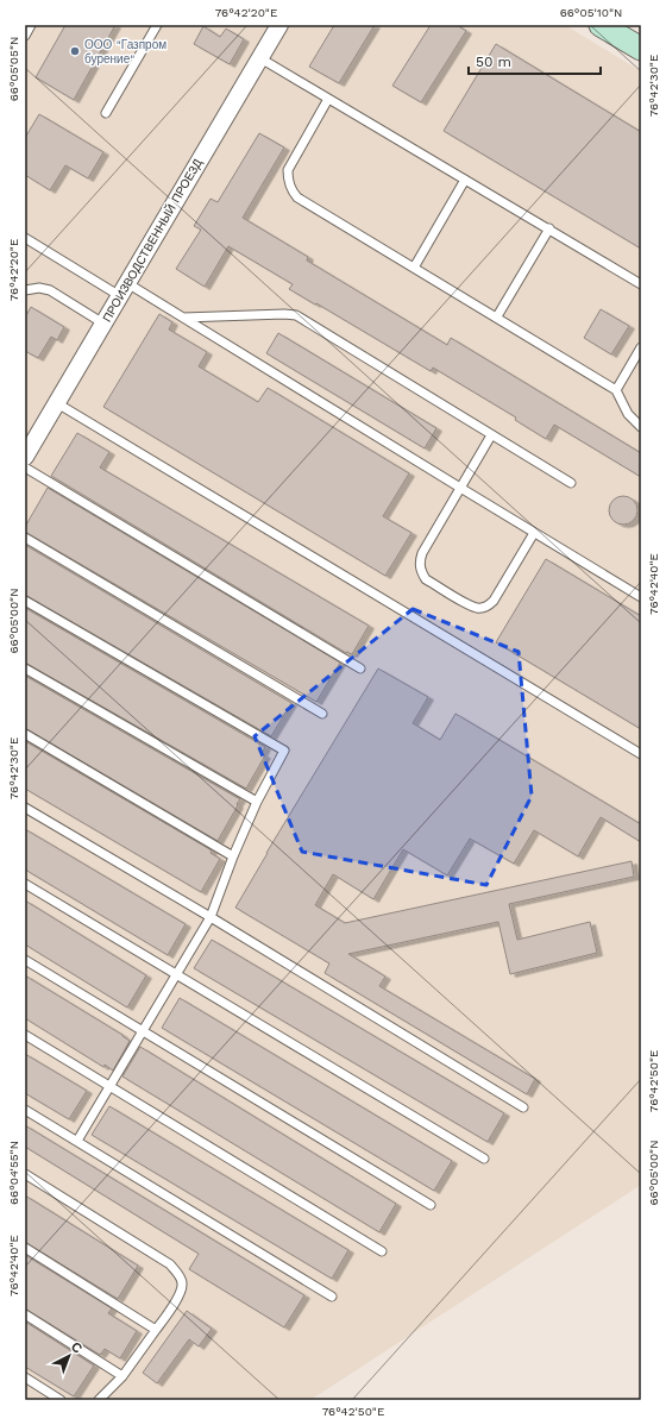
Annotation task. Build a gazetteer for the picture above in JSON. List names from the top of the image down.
{
  "streets": {
    "street": ["ПРОИЗВОДСТВЕННЫЙ ПРОЕЗД"]
  },
  "places": ["ООО \"Газпром бурение\""],
  "scale_bar": "50 m",
  "north": "top right",
  "coordinates": [
    "76°42'20\"E",
    "66°05'10\"N",
    "66°05'05\"N",
    "76°42'30\"E",
    "76°42'40\"E",
    "66°05'00\"N",
    "76°42'50\"E",
    "66°04'55\"N"
  ]
}
